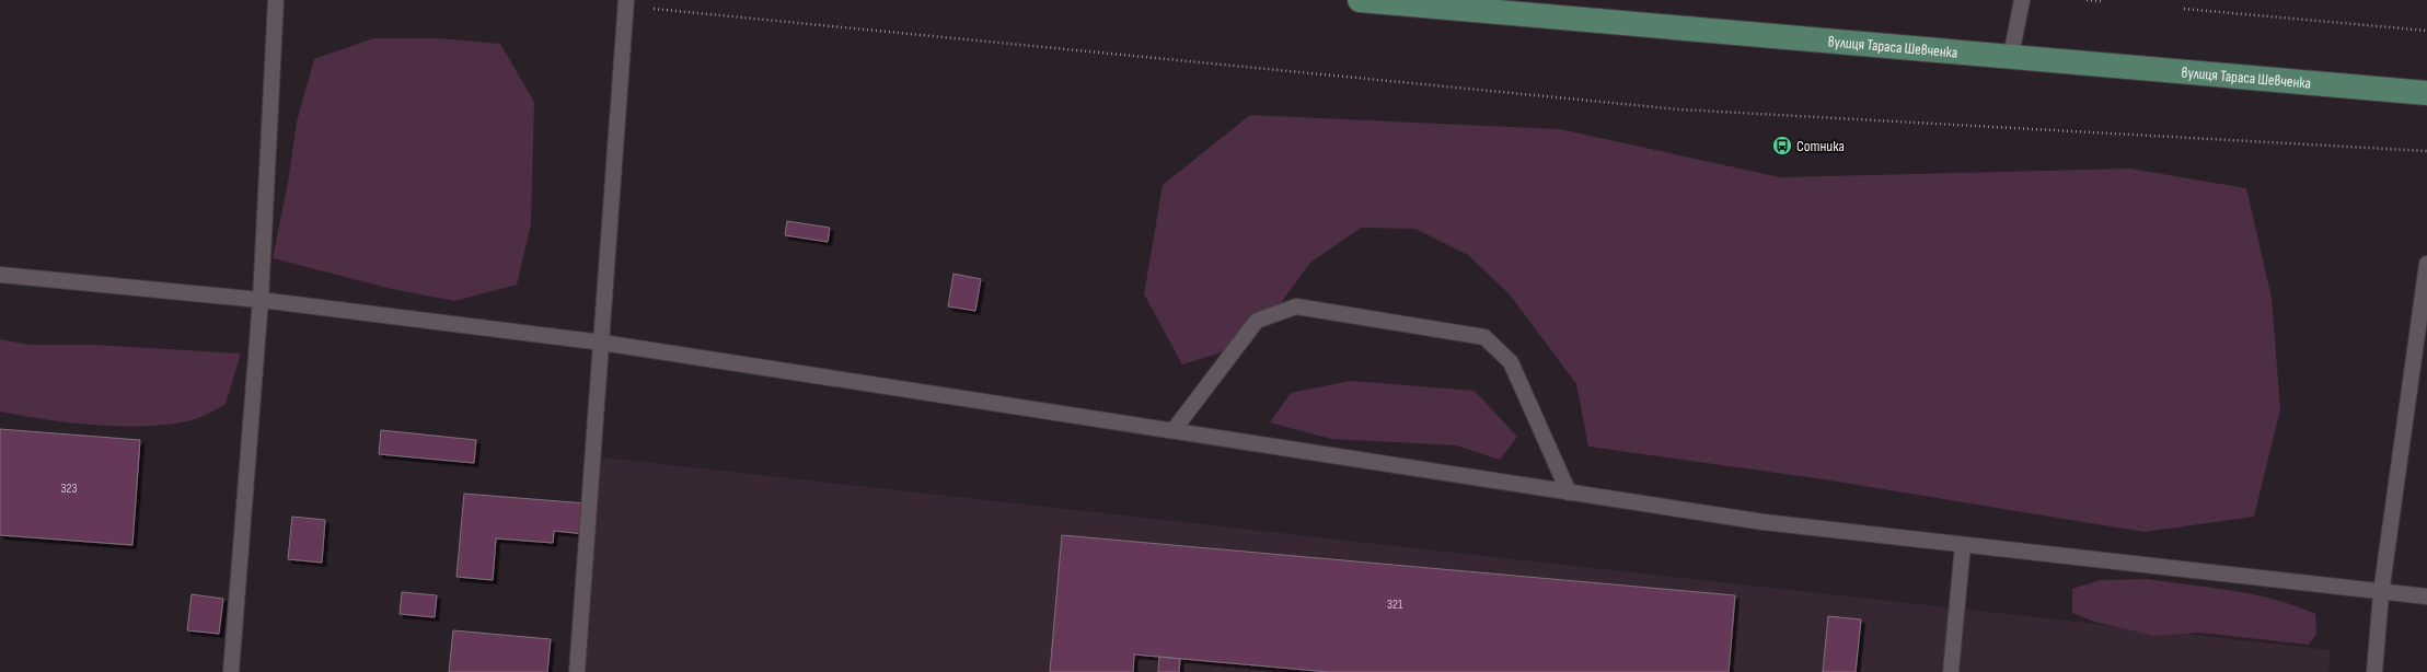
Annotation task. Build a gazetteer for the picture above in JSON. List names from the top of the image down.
{
  "streets": {
    "main road": ["вулиця Тараса Шевченка"]
  },
  "places": {
    "bus stop": ["Сотника"]
  },
  "house_numbers": ["323", "321"]
}
